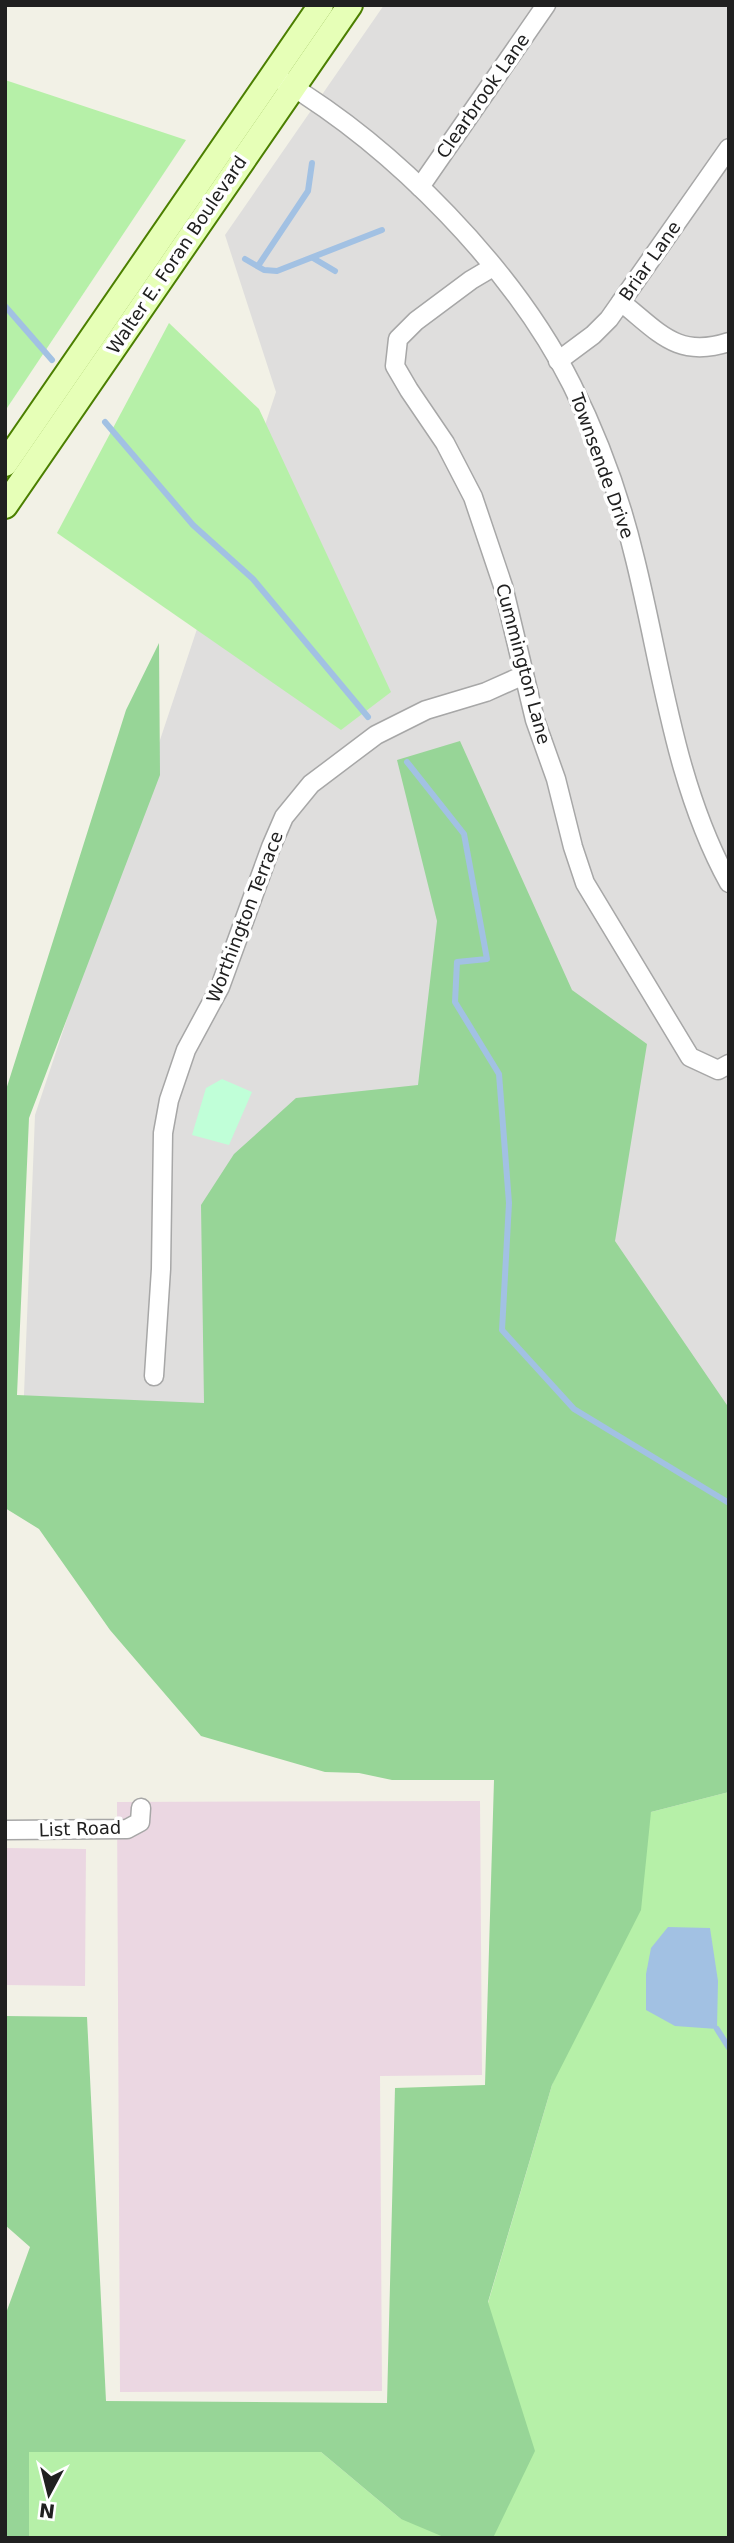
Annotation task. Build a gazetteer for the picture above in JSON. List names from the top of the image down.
{
  "streets": {
    "street": [
      "Clearbrook Lane",
      "Walter E. Foran Boulevard",
      "Briar Lane",
      "Townsende Drive",
      "Cummington Lane",
      "Worthington Terrace",
      "List Road"
    ]
  },
  "crossings": [
    ["Clearbrook Lane", "Townsende Drive"],
    ["Walter E. Foran Boulevard", "Townsende Drive"],
    ["Briar Lane", "Townsende Drive"],
    ["Townsende Drive", "Cummington Lane"],
    ["Cummington Lane", "Worthington Terrace"]
  ],
  "north": "bottom"
}
